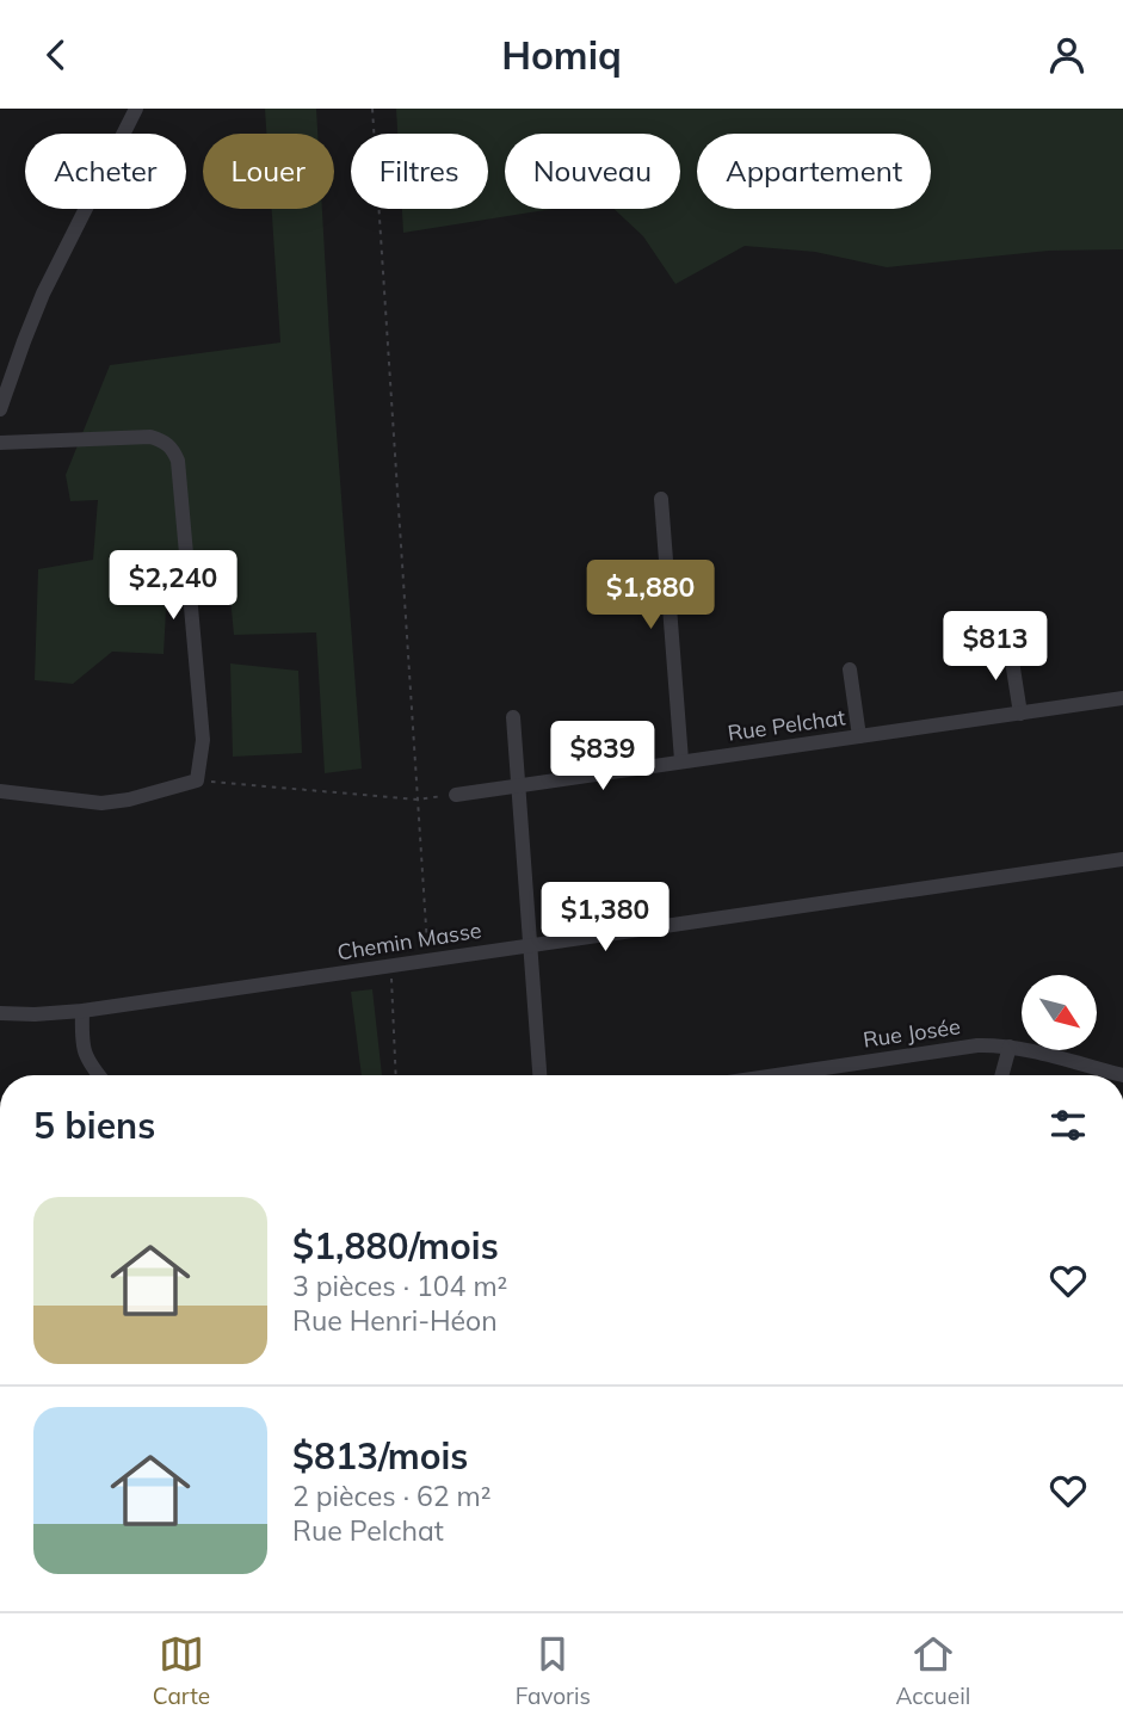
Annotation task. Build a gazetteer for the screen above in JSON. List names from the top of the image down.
{
  "streets": {
    "street": ["Rue Pelchat", "Chemin Masse", "Rue Josée"]
  },
  "north": "bottom right",
  "page": {
    "header": "Homiq",
    "chip": [
      "Acheter",
      "Louer",
      "Filtres",
      "Nouveau",
      "Appartement"
    ],
    "price": [
      "$2,240",
      "$1,880",
      "$813",
      "$839",
      "$1,380"
    ],
    "heading": "5 biens",
    "list": [
      {
        "name": "$1,880/mois",
        "note": "3 pièces · 104 m² · Rue Henri-Héon"
      },
      {
        "name": "$813/mois",
        "note": "2 pièces · 62 m² · Rue Pelchat"
      }
    ],
    "tabs": ["Carte", "Favoris", "Accueil"]
  }
}
